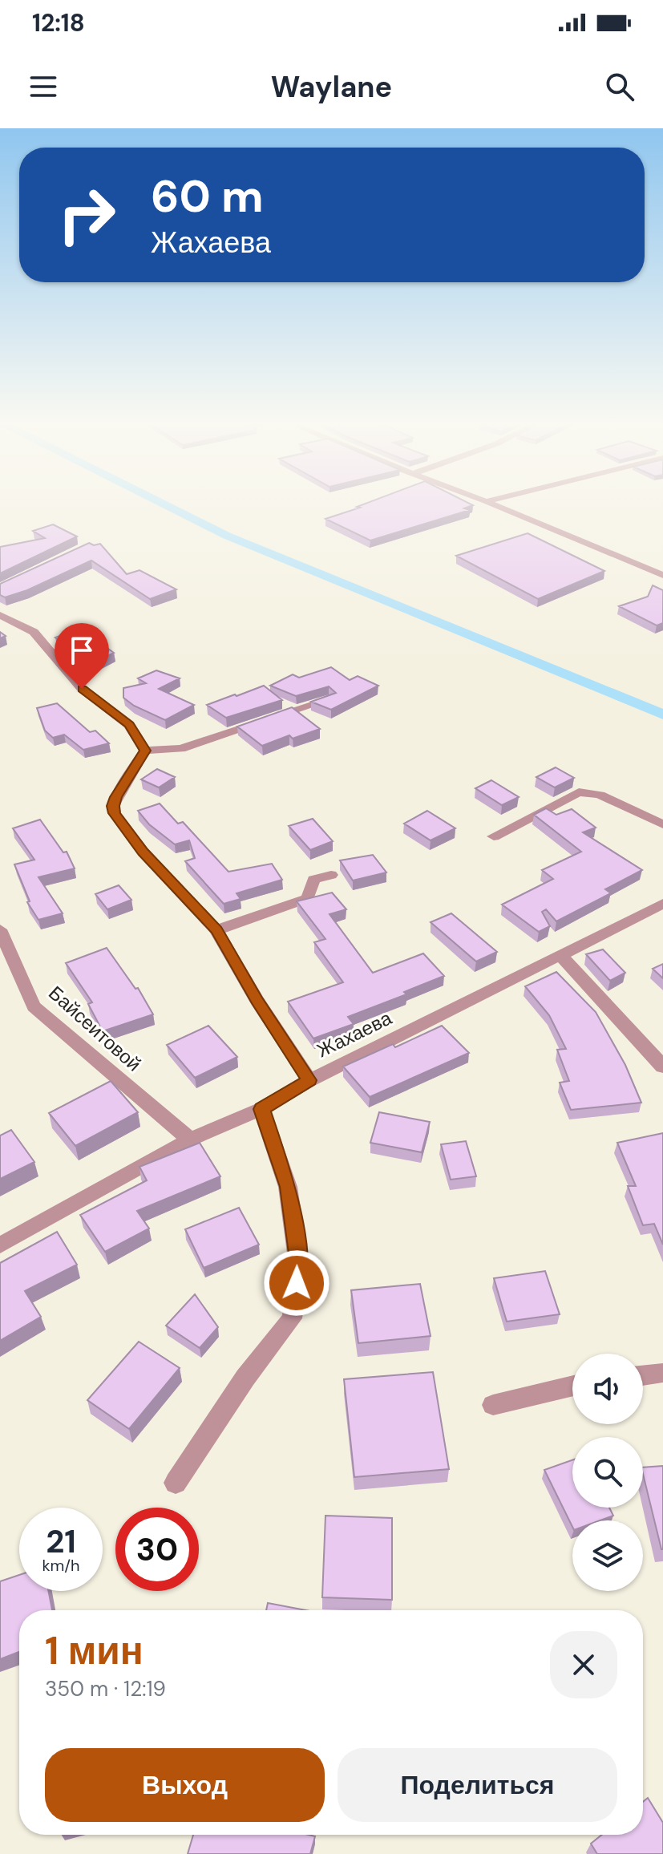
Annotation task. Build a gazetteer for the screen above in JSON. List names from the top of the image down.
{
  "streets": {
    "street": ["Байсеитовой", "Жахаева"]
  },
  "crossings": [
    ["Байсеитовой", "Жахаева"]
  ],
  "page": {
    "status": "12:18",
    "header": "Waylane",
    "turn": ["60 m", "Жахаева"],
    "speed": "21 km/h",
    "limit": "30",
    "heading": ["1 мин", "350 m · 12:19"],
    "buttons": ["Выход", "Поделиться"]
  }
}
